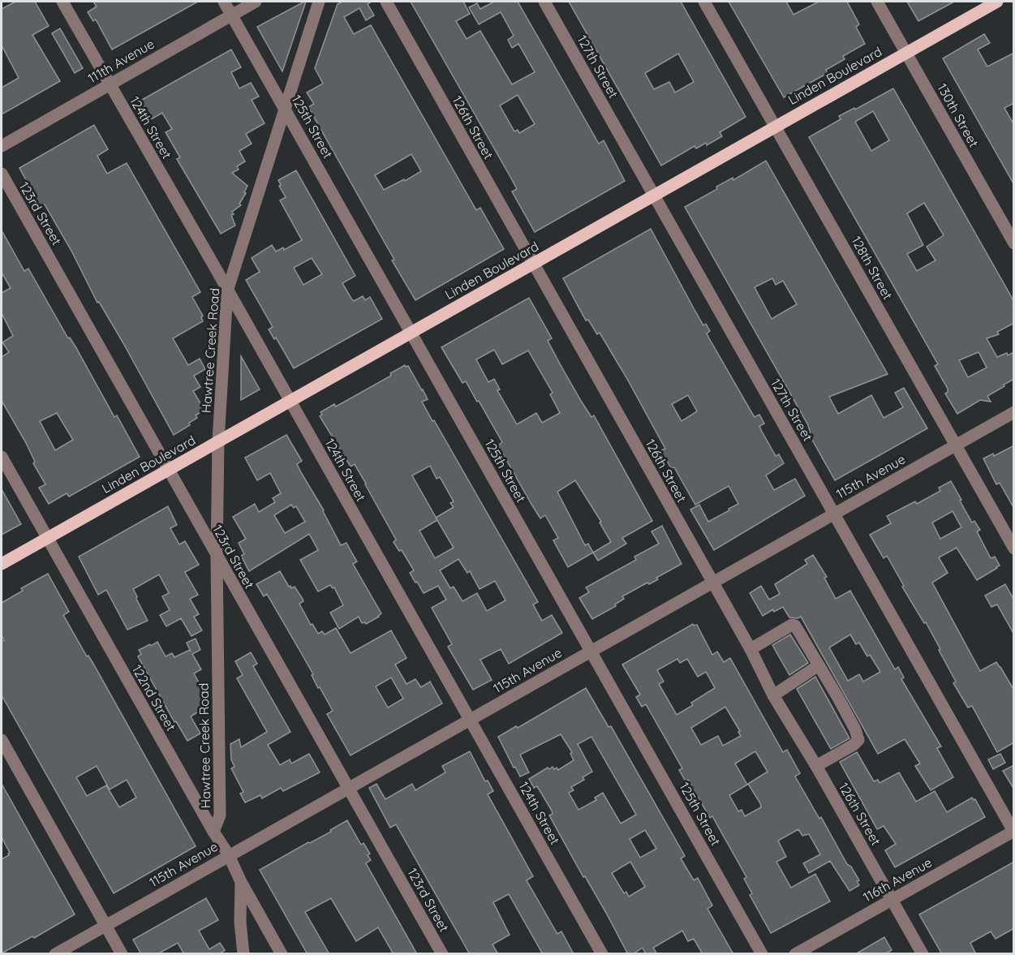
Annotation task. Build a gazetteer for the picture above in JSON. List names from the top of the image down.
{
  "streets": {
    "main road": ["Linden Boulevard"],
    "street": [
      "111th Avenue",
      "127th Street",
      "130th Street",
      "125th Street",
      "124th Street",
      "126th Street",
      "123rd Street",
      "128th Street",
      "Hawtree Creek Road",
      "115th Avenue",
      "122nd Street",
      "116th Avenue"
    ]
  },
  "crossings": [
    ["111th Avenue", "125th Street"],
    ["111th Avenue", "124th Street"],
    ["127th Street", "Linden Boulevard"],
    ["127th Street", "115th Avenue"],
    ["127th Street", "116th Avenue"],
    ["Linden Boulevard", "130th Street"],
    ["Linden Boulevard", "125th Street"],
    ["Linden Boulevard", "124th Street"],
    ["Linden Boulevard", "126th Street"],
    ["Linden Boulevard", "123rd Street"],
    ["Linden Boulevard", "128th Street"],
    ["Linden Boulevard", "Hawtree Creek Road"],
    ["Linden Boulevard", "122nd Street"],
    ["125th Street", "Hawtree Creek Road"],
    ["125th Street", "115th Avenue"],
    ["124th Street", "Hawtree Creek Road"],
    ["124th Street", "115th Avenue"],
    ["126th Street", "115th Avenue"],
    ["126th Street", "116th Avenue"],
    ["123rd Street", "Hawtree Creek Road"],
    ["123rd Street", "115th Avenue"],
    ["128th Street", "115th Avenue"],
    ["Hawtree Creek Road", "122nd Street"],
    ["115th Avenue", "122nd Street"]
  ]
}
